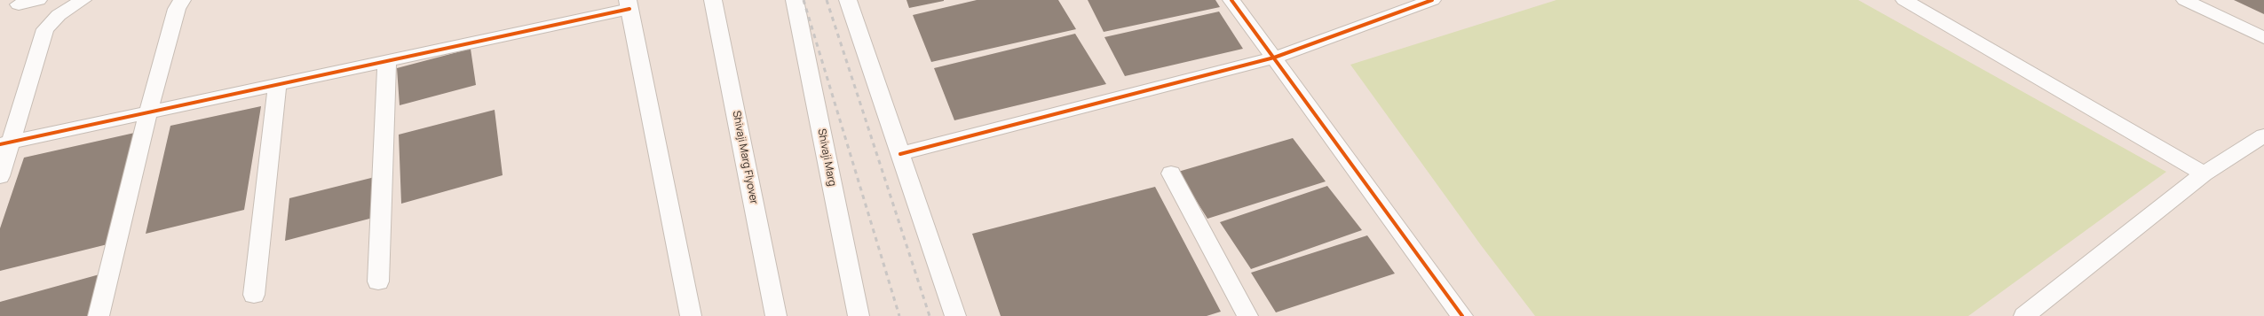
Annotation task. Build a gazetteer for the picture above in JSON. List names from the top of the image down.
{
  "streets": {
    "street": ["Shivaji Marg Flyover", "Shivaji Marg"]
  }
}
